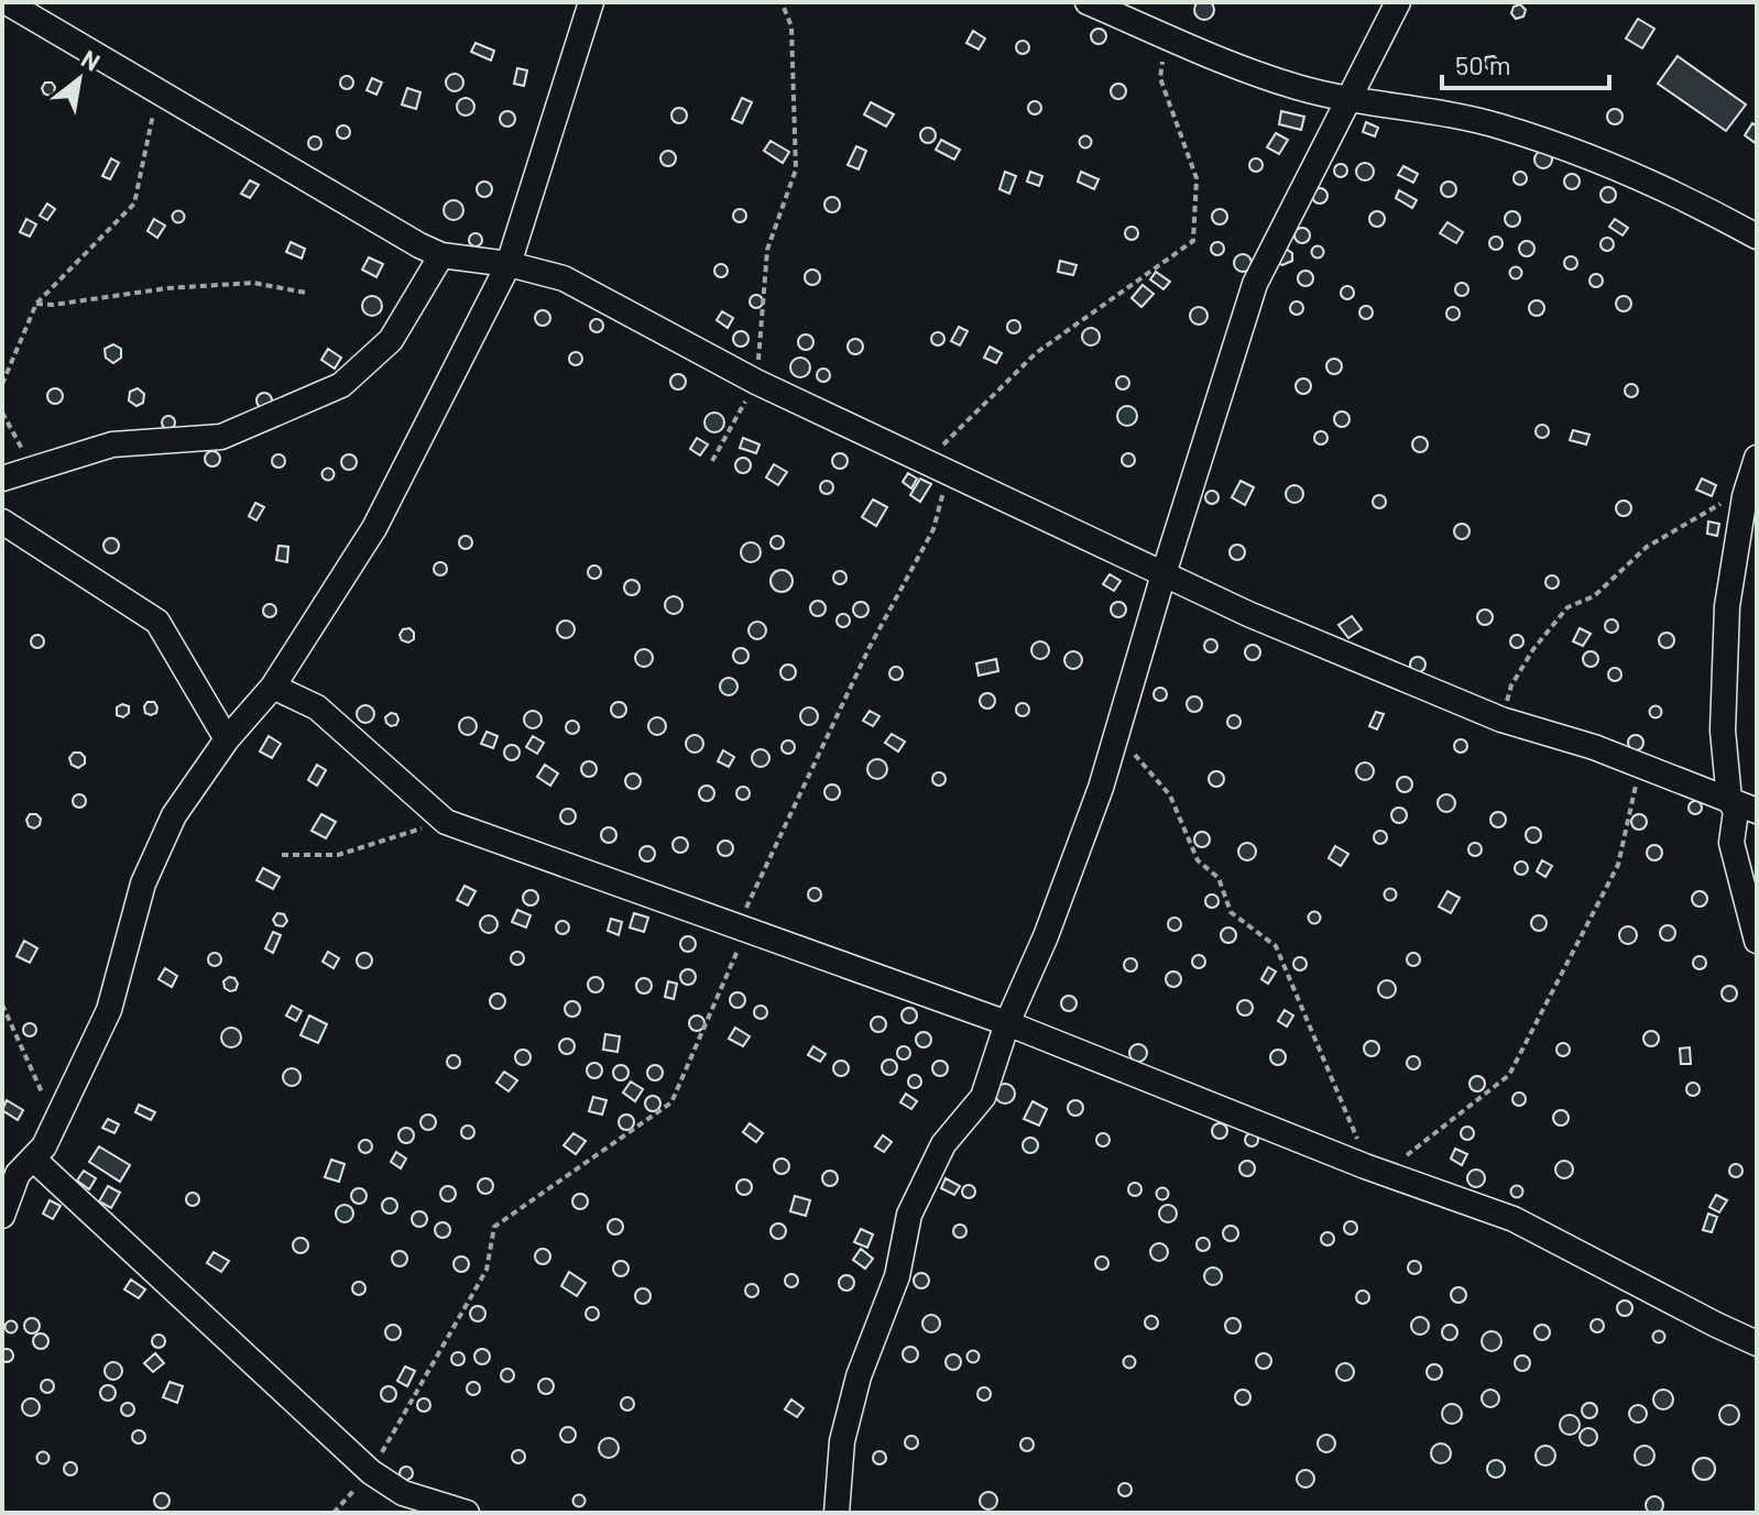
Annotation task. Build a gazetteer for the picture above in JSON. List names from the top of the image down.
{
  "scale_bar": "50 m",
  "north": "top right"
}
